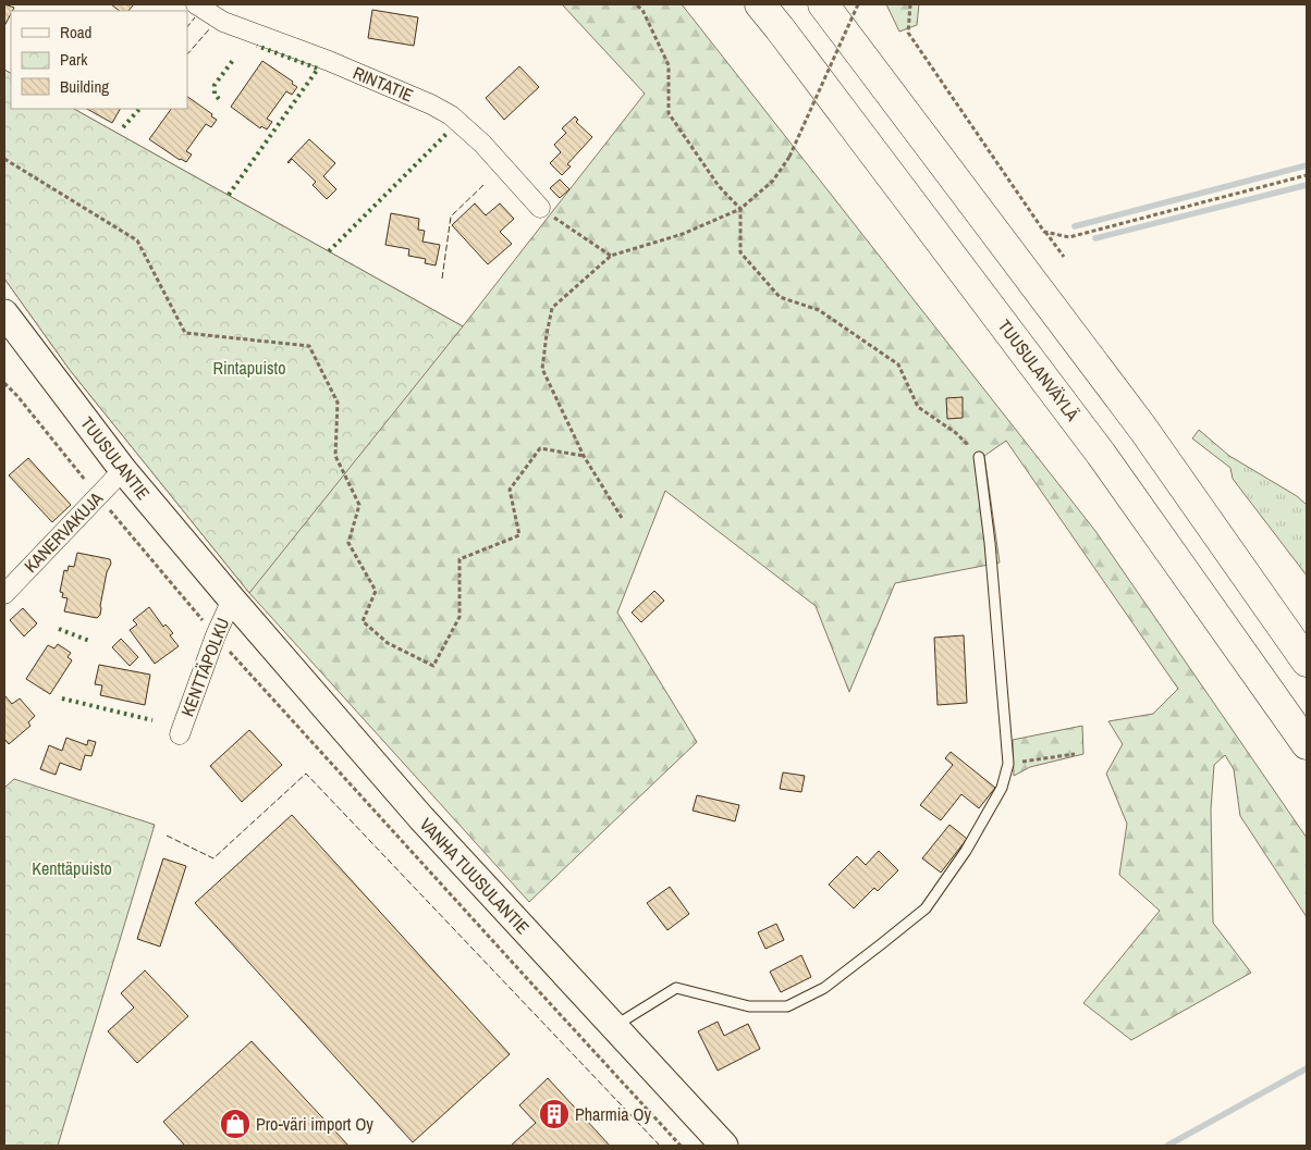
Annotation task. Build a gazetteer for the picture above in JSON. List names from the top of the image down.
{
  "streets": {
    "highway": ["TUUSULANVÄYLÄ"],
    "main road": ["TUUSULANTIE", "VANHA TUUSULANTIE"],
    "street": ["RINTATIE", "KANERVAKUJA", "KENTTÄPOLKU"]
  },
  "crossings": [
    ["TUUSULANTIE", "KANERVAKUJA"],
    ["TUUSULANTIE", "KENTTÄPOLKU"],
    ["TUUSULANTIE", "VANHA TUUSULANTIE"],
    ["KENTTÄPOLKU", "VANHA TUUSULANTIE"]
  ],
  "parks": ["Rintapuisto", "Kenttäpuisto"],
  "places": {
    "building": ["Pharmia Oy"],
    "shop": ["Pro-väri import Oy"]
  },
  "legend": ["Road", "Park", "Building"]
}
